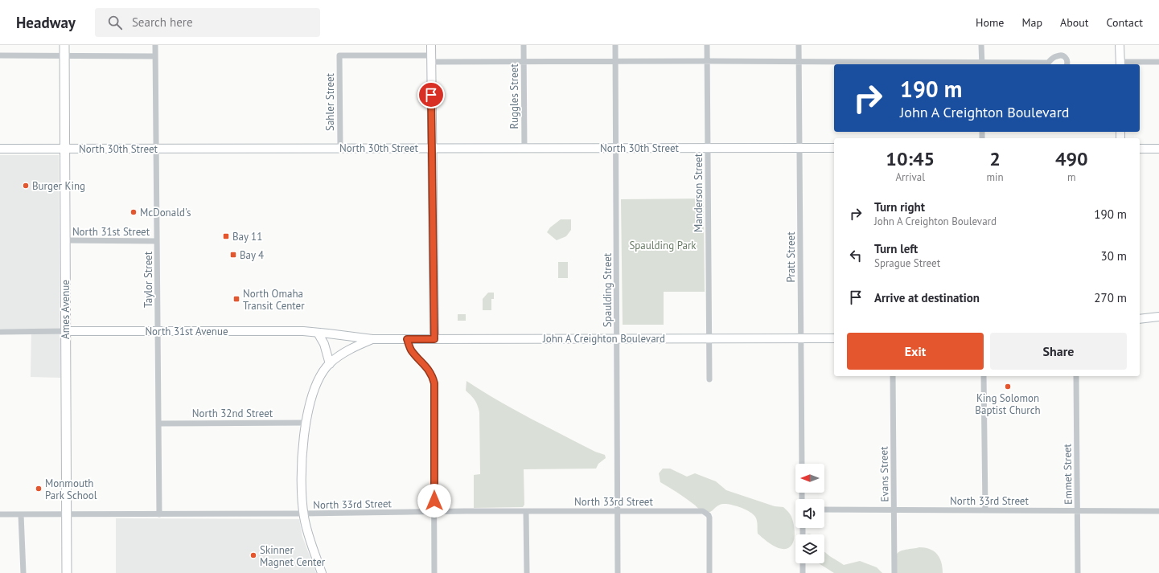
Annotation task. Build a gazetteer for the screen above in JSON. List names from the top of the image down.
{
  "streets": {
    "main road": ["Ames Avenue"],
    "street": [
      "Ruggles Street",
      "Sahler Street",
      "North 30th Street",
      "Manderson Street",
      "North 31st Street",
      "Pratt Street",
      "Taylor Street",
      "Spaulding Street",
      "North 31st Avenue",
      "John A Creighton Boulevard",
      "North 32nd Street",
      "Evans Street",
      "Emmet Street",
      "North 33rd Street"
    ]
  },
  "crossings": [
    ["Ruggles Street", "North 30th Street"],
    ["Sahler Street", "North 30th Street"],
    ["North 30th Street", "Manderson Street"],
    ["North 30th Street", "Pratt Street"],
    ["North 30th Street", "Taylor Street"],
    ["North 30th Street", "Spaulding Street"],
    ["North 30th Street", "Ames Avenue"],
    ["Manderson Street", "John A Creighton Boulevard"],
    ["North 31st Street", "Taylor Street"],
    ["North 31st Street", "Ames Avenue"],
    ["Pratt Street", "John A Creighton Boulevard"],
    ["Taylor Street", "North 31st Avenue"],
    ["Taylor Street", "North 32nd Street"],
    ["Taylor Street", "North 33rd Street"],
    ["Spaulding Street", "John A Creighton Boulevard"],
    ["Spaulding Street", "North 33rd Street"],
    ["Ames Avenue", "North 31st Avenue"],
    ["Ames Avenue", "North 33rd Street"],
    ["North 31st Avenue", "John A Creighton Boulevard"],
    ["Evans Street", "North 33rd Street"],
    ["Emmet Street", "North 33rd Street"]
  ],
  "parks": ["Spaulding Park"],
  "places": {
    "other": [
      "Burger King",
      "McDonald's",
      "King Solomon Baptist Church",
      "Monmouth Park School",
      "Skinner Magnet Center"
    ],
    "transit": ["Bay 11", "Bay 4", "North Omaha Transit Center"]
  },
  "north": "left",
  "page": {
    "header": "Headway",
    "search": "Search here",
    "nav": [
      "Home",
      "Map",
      "About",
      "Contact"
    ],
    "turn": ["190 m", "John A Creighton Boulevard"],
    "eta": [
      "10:45",
      "Arrival",
      "2",
      "min",
      "490",
      "m"
    ],
    "list": [
      {
        "name": "Turn right",
        "note": "John A Creighton Boulevard",
        "value": "190 m"
      },
      {
        "name": "Turn left",
        "note": "Sprague Street",
        "value": "30 m"
      },
      {
        "name": "Arrive at destination",
        "value": "270 m"
      }
    ],
    "buttons": ["Exit", "Share"]
  }
}
